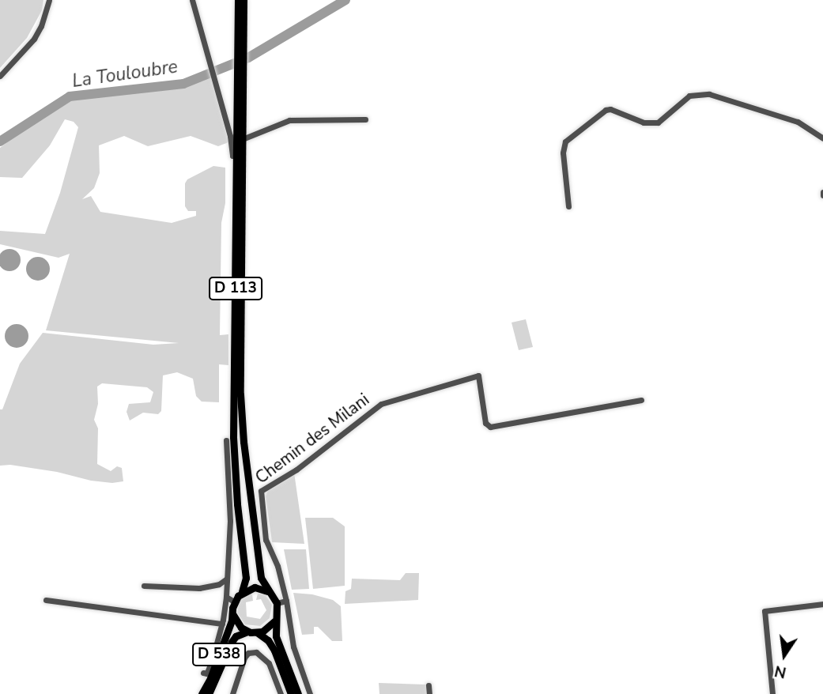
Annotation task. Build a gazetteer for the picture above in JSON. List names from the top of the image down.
{
  "streets": {
    "main road": ["D 113", "D 538"],
    "street": ["Chemin des Milani"]
  },
  "crossings": [
    ["D 113", "D 538"]
  ],
  "water": ["La Touloubre"],
  "north": "bottom"
}
